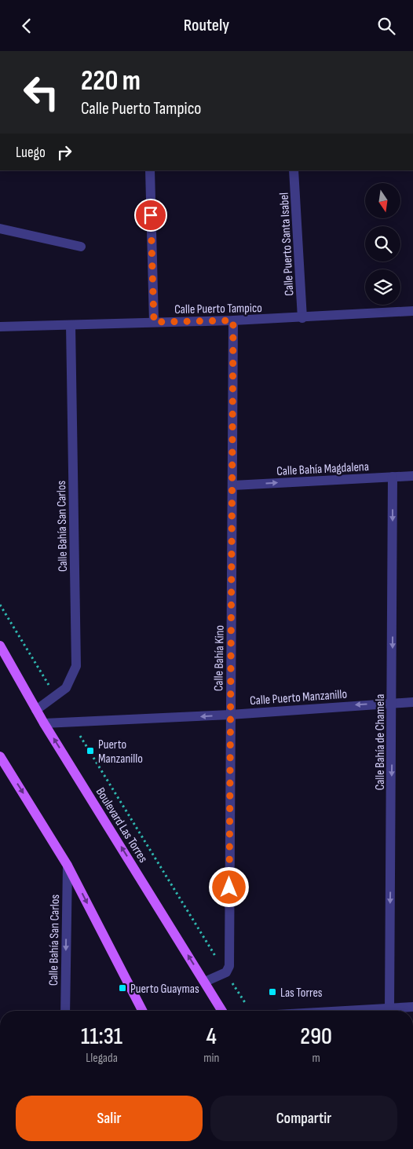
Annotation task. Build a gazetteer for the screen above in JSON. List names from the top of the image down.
{
  "streets": {
    "main road": ["Boulevard Las Torres"],
    "street": [
      "Calle Puerto Santa Isabel",
      "Calle Puerto Tampico",
      "Calle Bahía Magdalena",
      "Calle Bahía San Carlos",
      "Calle Bahía Kino",
      "Calle Puerto Manzanillo",
      "Calle Bahía de Chamela"
    ]
  },
  "crossings": [
    ["Calle Puerto Santa Isabel", "Calle Puerto Tampico"],
    ["Calle Puerto Tampico", "Calle Bahía San Carlos"],
    ["Calle Puerto Tampico", "Calle Bahía Kino"],
    ["Calle Bahía Magdalena", "Calle Bahía Kino"],
    ["Calle Bahía Magdalena", "Calle Bahía de Chamela"],
    ["Calle Bahía San Carlos", "Boulevard Las Torres"],
    ["Calle Bahía Kino", "Calle Puerto Manzanillo"],
    ["Calle Bahía Kino", "Boulevard Las Torres"],
    ["Calle Puerto Manzanillo", "Calle Bahía de Chamela"],
    ["Calle Puerto Manzanillo", "Boulevard Las Torres"]
  ],
  "one_way": ["Calle Bahía Magdalena", "Calle Puerto Manzanillo", "Calle Bahía de Chamela"],
  "places": {
    "transit": ["Puerto Manzanillo", "Puerto Guaymas", "Las Torres"]
  },
  "north": "bottom",
  "page": {
    "header": "Routely",
    "turn": ["220 m", "Calle Puerto Tampico"],
    "then": "Luego",
    "eta": [
      "11:31",
      "Llegada",
      "4",
      "min",
      "290",
      "m"
    ],
    "buttons": ["Salir", "Compartir"]
  }
}
